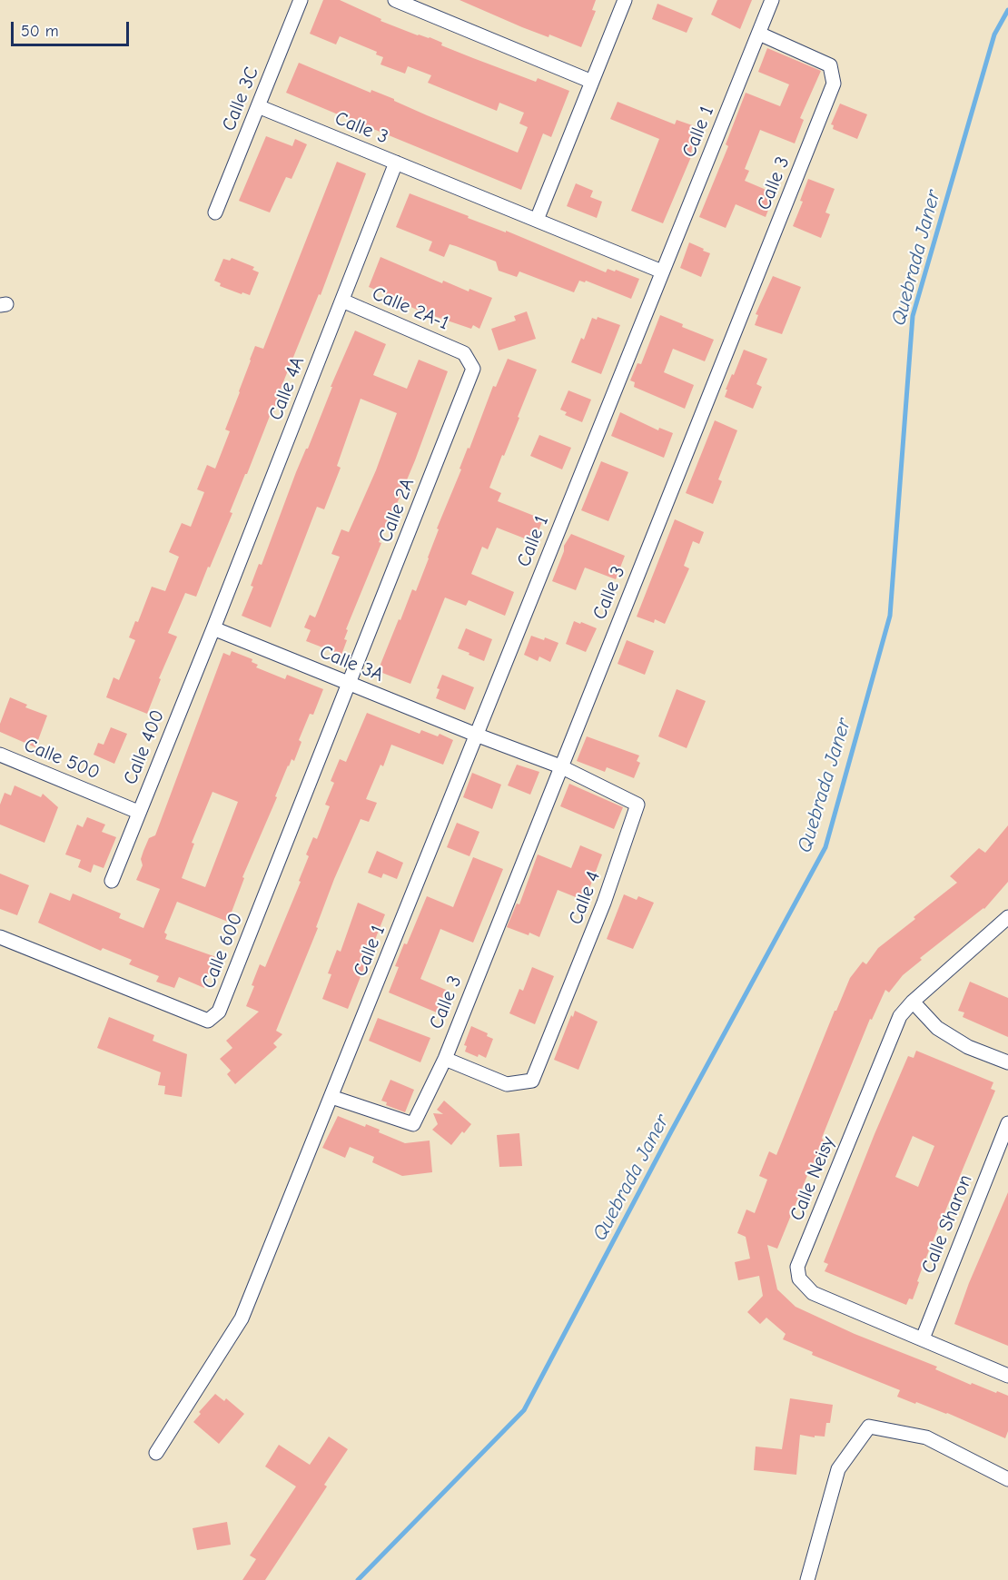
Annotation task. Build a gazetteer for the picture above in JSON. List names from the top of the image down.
{
  "streets": {
    "street": [
      "Calle 3C",
      "Calle 3",
      "Calle 1",
      "Calle 2A-1",
      "Calle 4A",
      "Calle 2A",
      "Calle 3A",
      "Calle 400",
      "Calle 500",
      "Calle 4",
      "Calle 600",
      "Calle Neisy",
      "Calle Sharon"
    ]
  },
  "crossings": [
    ["Calle 3C", "Calle 3"],
    ["Calle 3", "Calle 1"],
    ["Calle 3", "Calle 4A"],
    ["Calle 3", "Calle 4"],
    ["Calle 1", "Calle 3A"],
    ["Calle 1", "Calle 4"],
    ["Calle 2A-1", "Calle 4A"],
    ["Calle 2A-1", "Calle 2A"],
    ["Calle 4A", "Calle 3A"],
    ["Calle 4A", "Calle 400"],
    ["Calle 2A", "Calle 3A"],
    ["Calle 2A", "Calle 600"],
    ["Calle 3A", "Calle 400"],
    ["Calle 3A", "Calle 4"],
    ["Calle 3A", "Calle 600"],
    ["Calle 400", "Calle 500"],
    ["Calle Neisy", "Calle Sharon"]
  ],
  "water": ["Quebrada Janer"],
  "scale_bar": "50 m"
}
